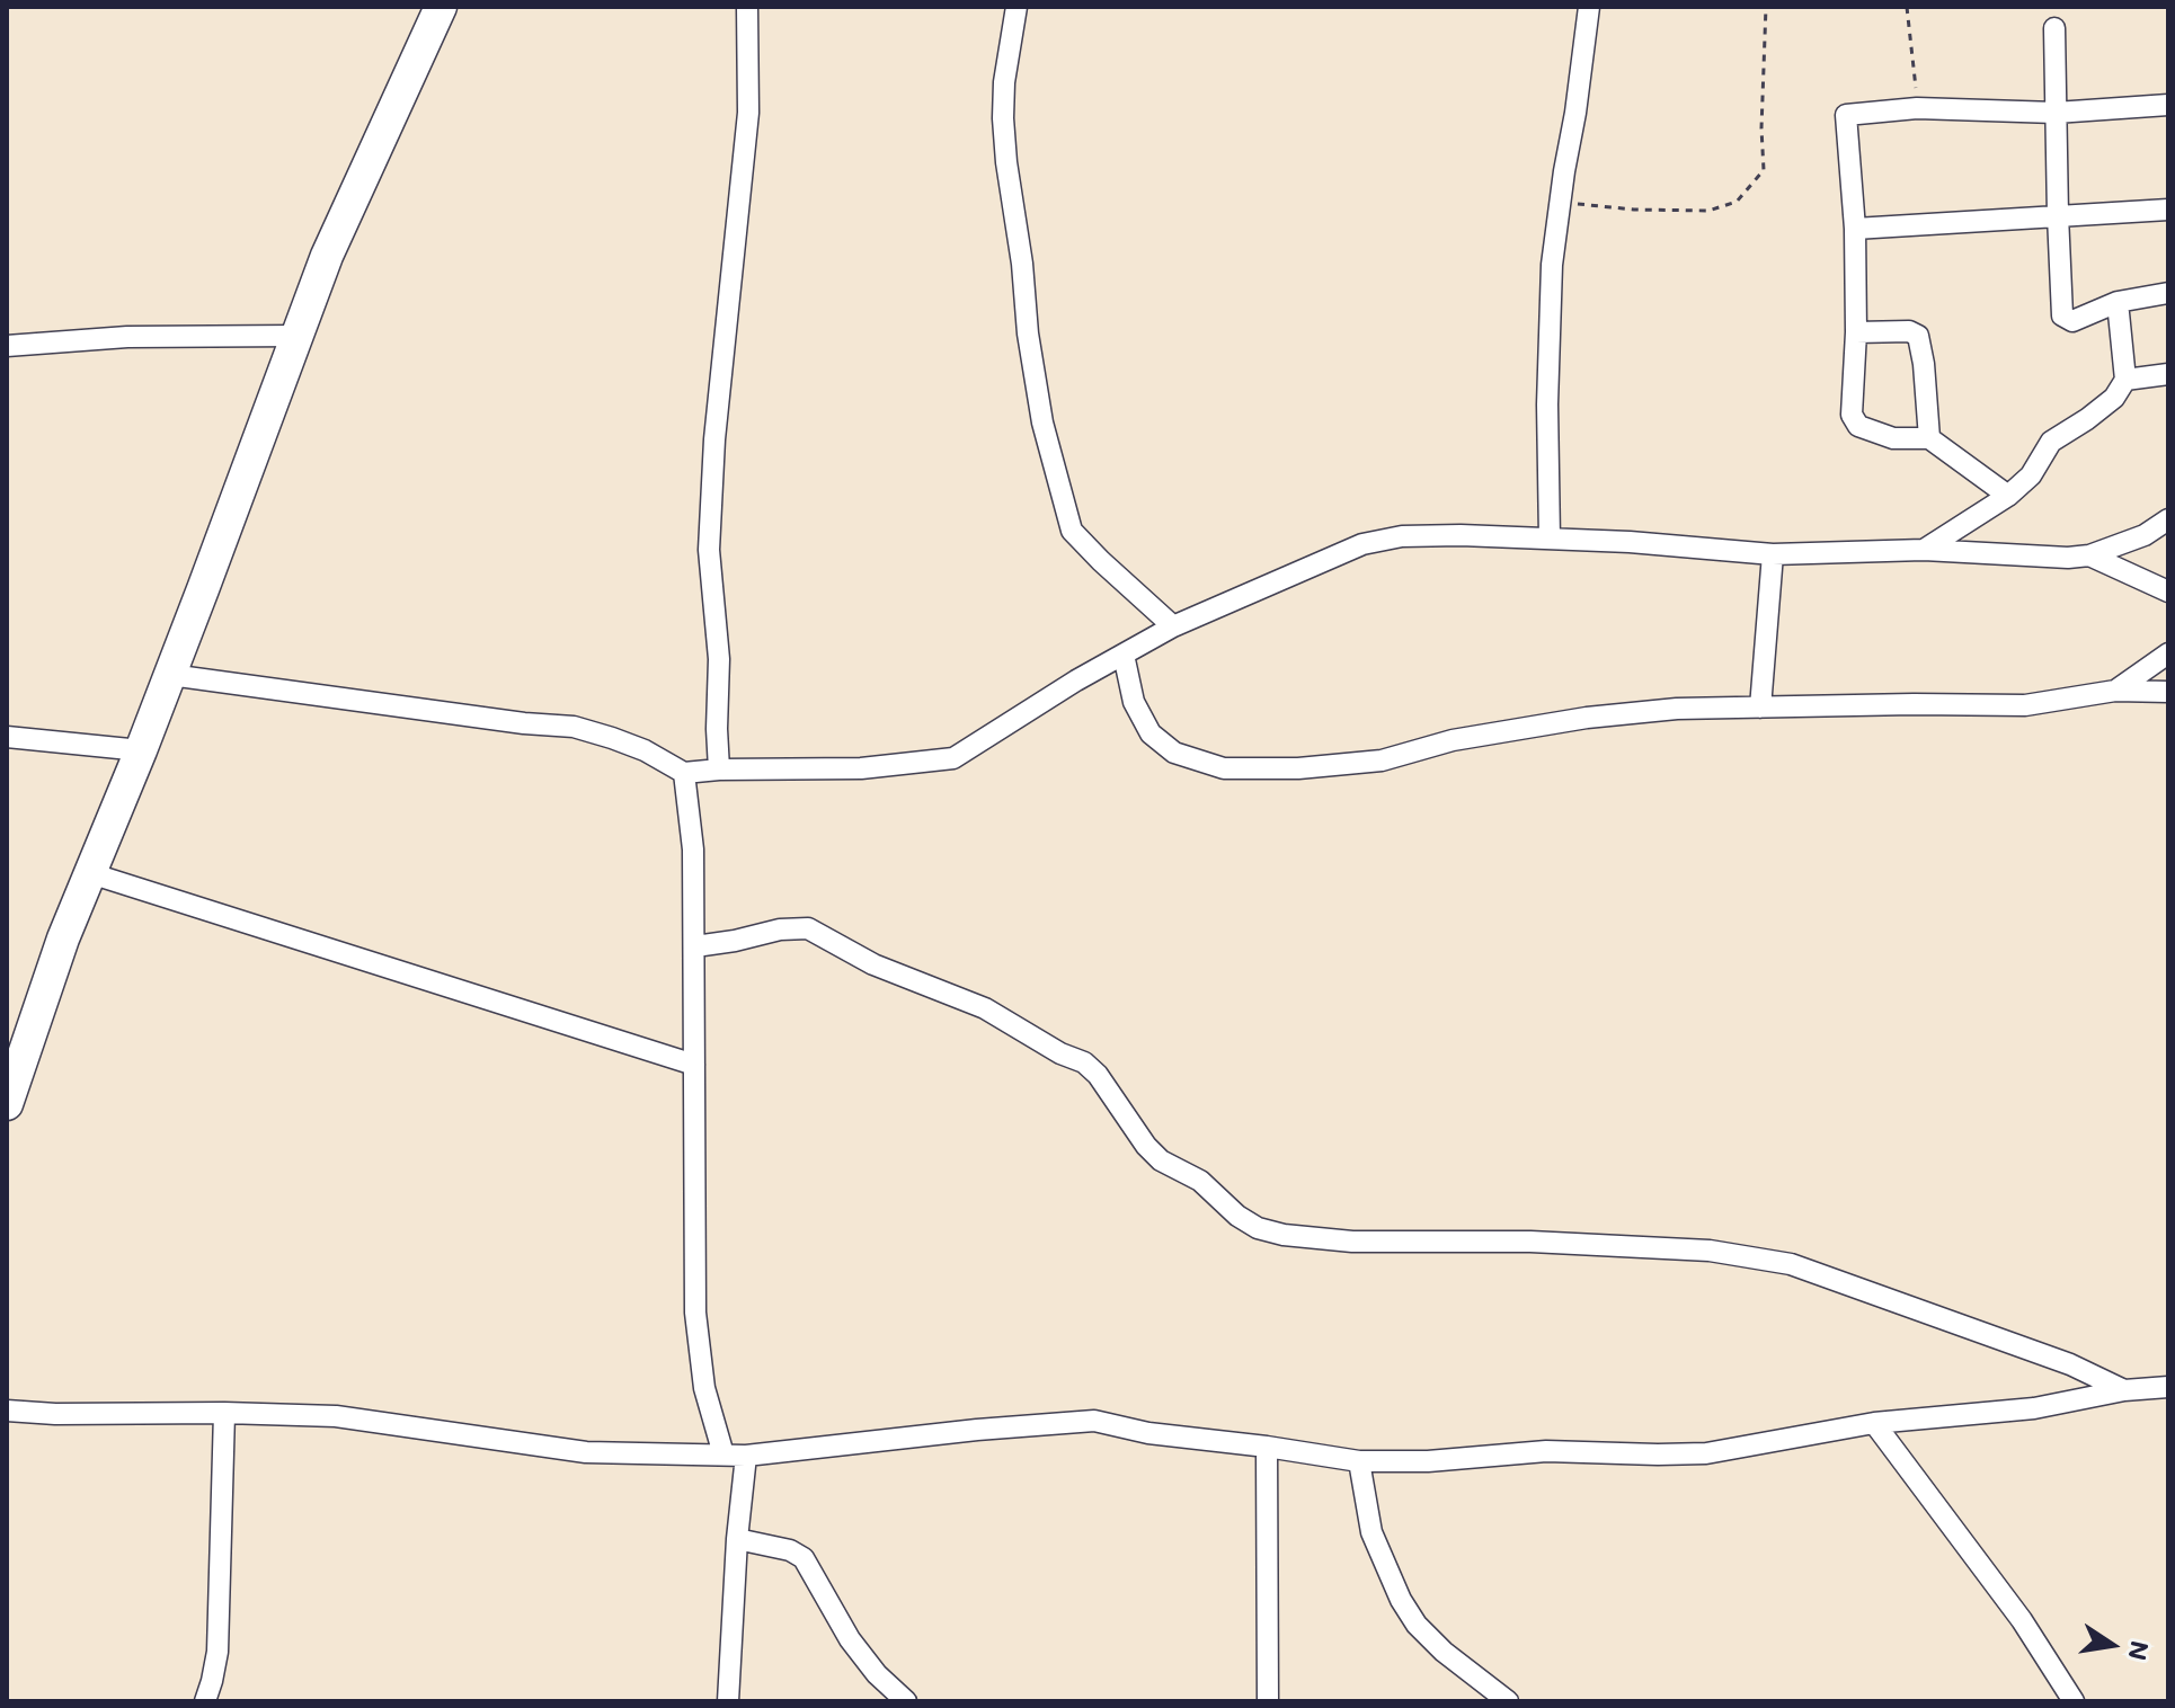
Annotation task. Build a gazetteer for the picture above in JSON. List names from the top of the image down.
{
  "north": "right"
}
